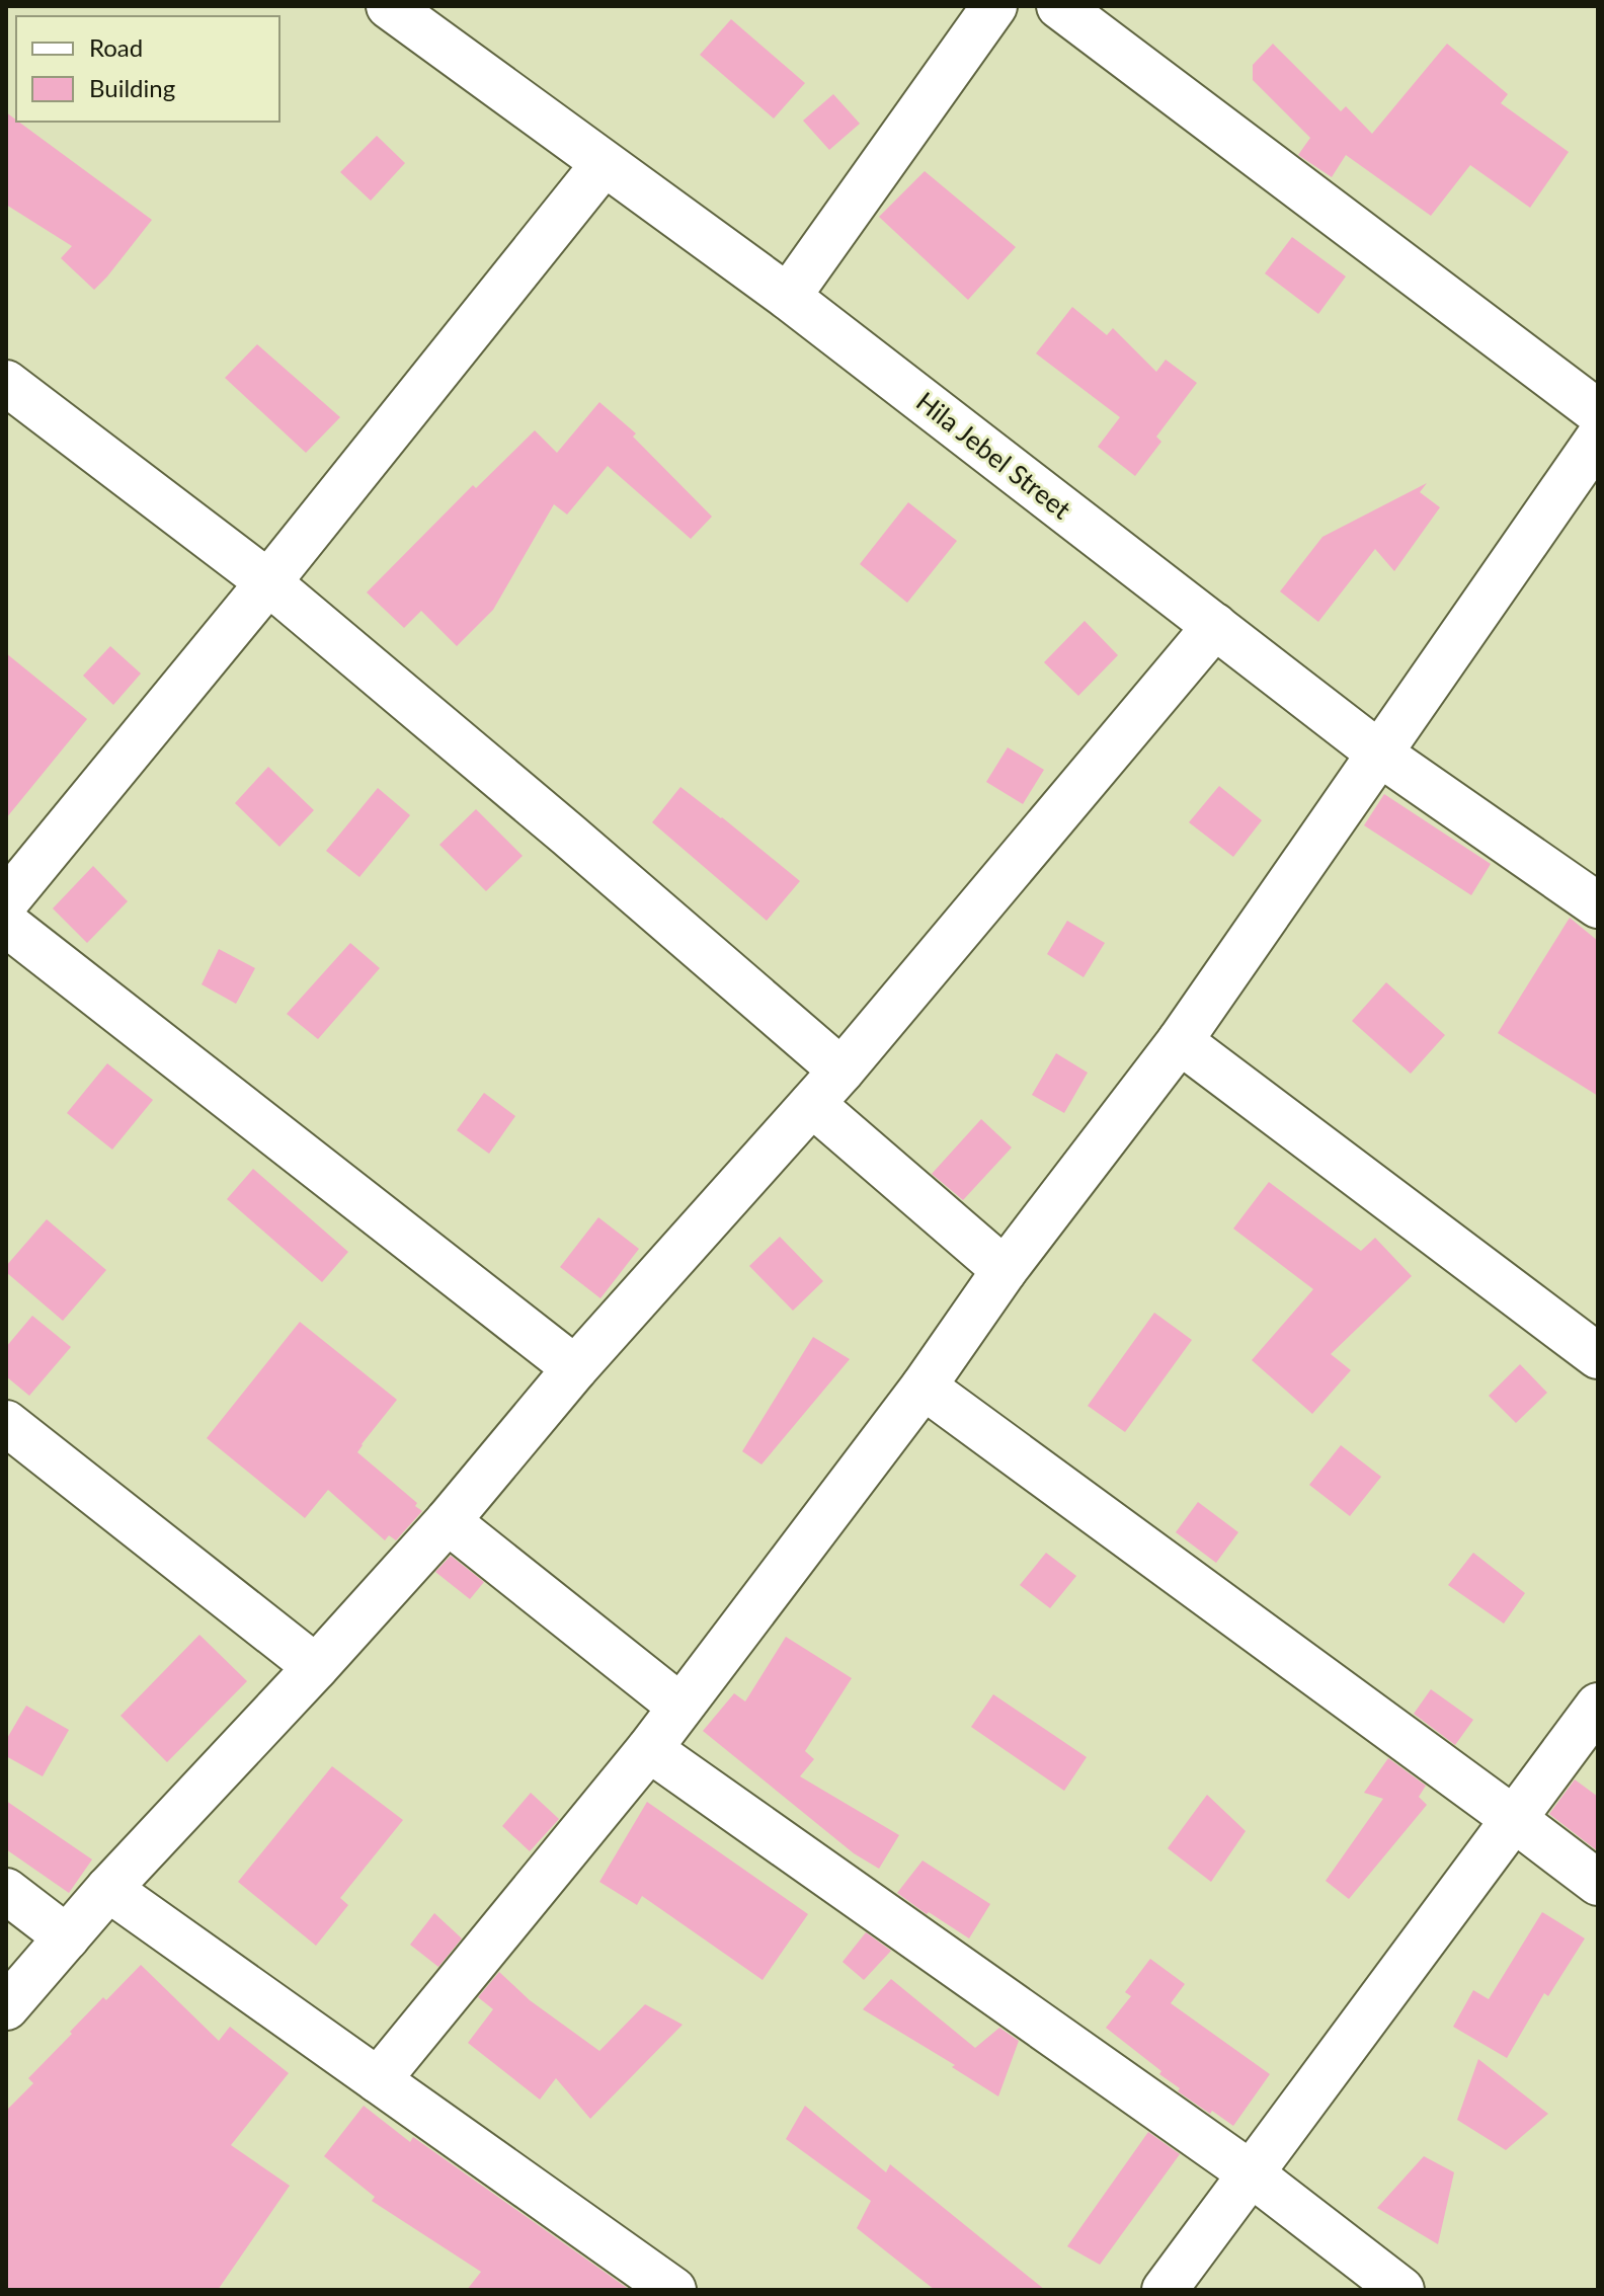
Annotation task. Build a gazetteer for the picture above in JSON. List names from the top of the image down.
{
  "streets": {
    "street": ["Hila Jebel Street"]
  },
  "legend": ["Road", "Building"]
}
